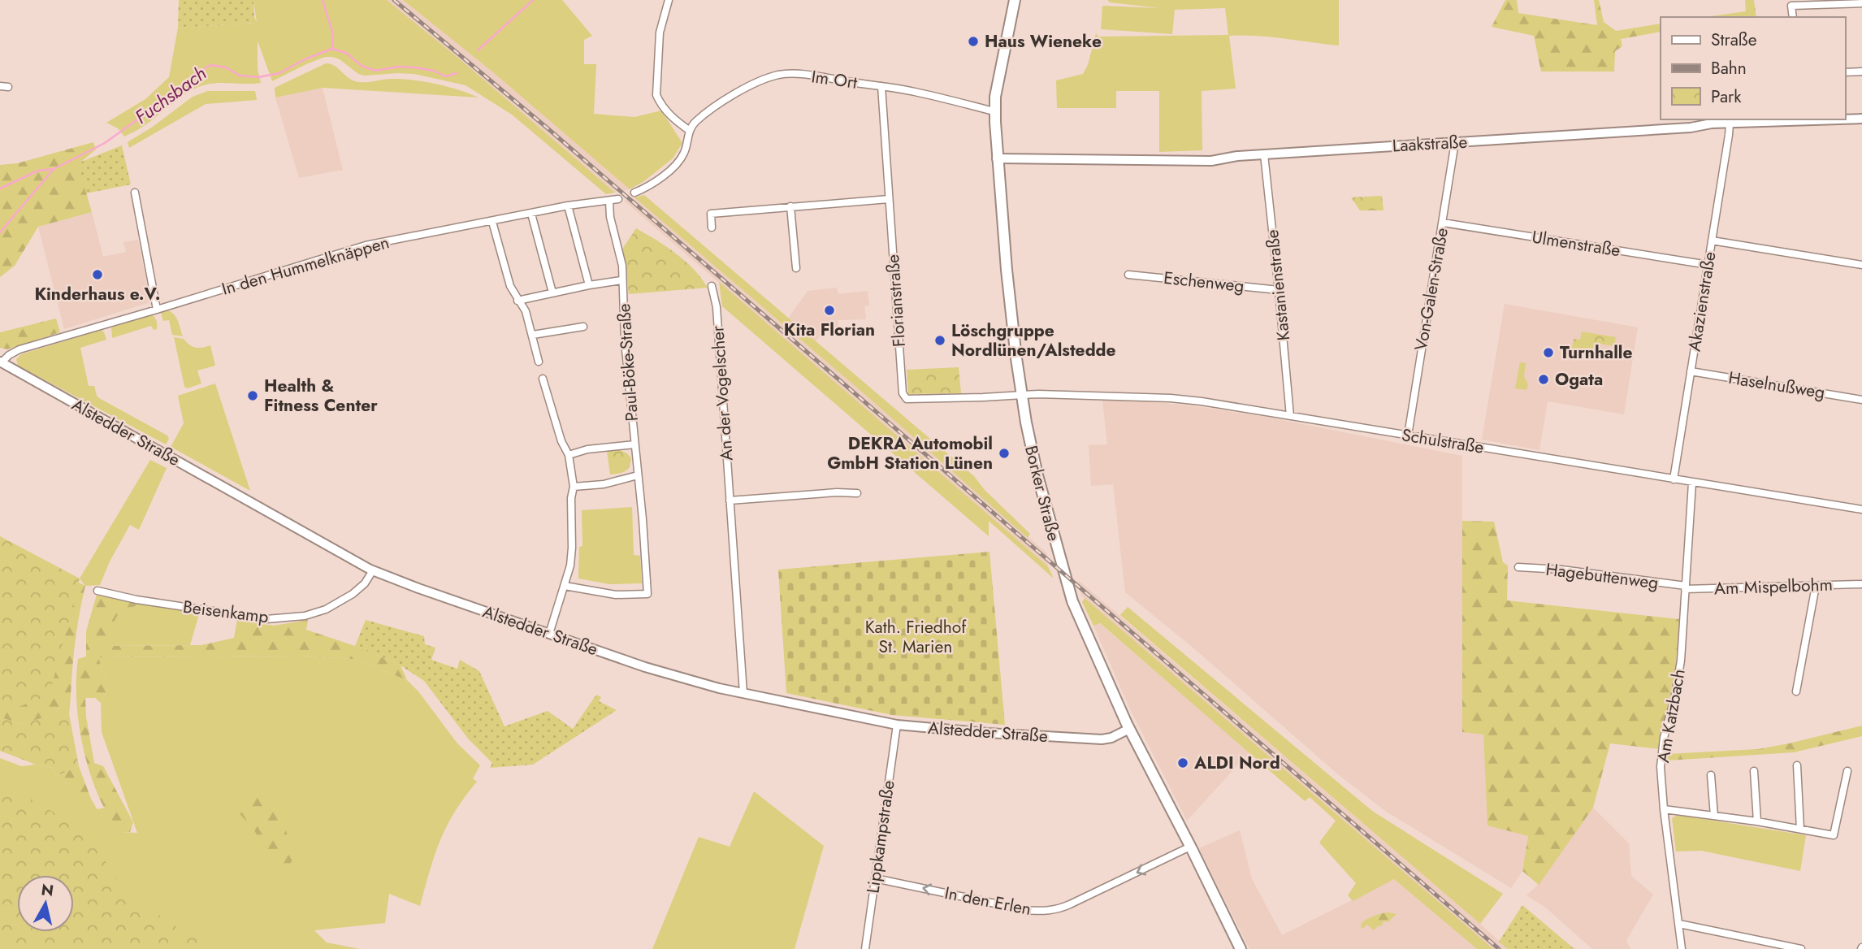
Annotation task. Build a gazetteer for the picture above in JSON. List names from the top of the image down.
{
  "streets": {
    "main road": ["Borker Straße"],
    "street": [
      "Im Ort",
      "Laakstraße",
      "Ulmenstraße",
      "In den Hummelknäppen",
      "Eschenweg",
      "Kastanienstraße",
      "Von-Galen-Straße",
      "Florianstraße",
      "Akazienstraße",
      "Paul-Böke-Straße",
      "Haselnußweg",
      "An der Vogelscher",
      "Alstedder Straße",
      "Schulstraße",
      "Hagebuttenweg",
      "Am Mispelbohm",
      "Beisenkamp",
      "Am Katzbach",
      "Lippkampstraße",
      "In den Erlen"
    ]
  },
  "crossings": [
    ["Im Ort", "Florianstraße"],
    ["Im Ort", "Borker Straße"],
    ["Laakstraße", "Kastanienstraße"],
    ["Laakstraße", "Von-Galen-Straße"],
    ["Laakstraße", "Akazienstraße"],
    ["Laakstraße", "Borker Straße"],
    ["Ulmenstraße", "Von-Galen-Straße"],
    ["Ulmenstraße", "Akazienstraße"],
    ["In den Hummelknäppen", "Paul-Böke-Straße"],
    ["In den Hummelknäppen", "Alstedder Straße"],
    ["Eschenweg", "Kastanienstraße"],
    ["Kastanienstraße", "Schulstraße"],
    ["Von-Galen-Straße", "Schulstraße"],
    ["Florianstraße", "Schulstraße"],
    ["Florianstraße", "Borker Straße"],
    ["Akazienstraße", "Haselnußweg"],
    ["Akazienstraße", "Schulstraße"],
    ["An der Vogelscher", "Alstedder Straße"],
    ["Alstedder Straße", "Borker Straße"],
    ["Alstedder Straße", "Beisenkamp"],
    ["Alstedder Straße", "Lippkampstraße"],
    ["Schulstraße", "Borker Straße"],
    ["Schulstraße", "Am Katzbach"],
    ["Borker Straße", "In den Erlen"],
    ["Hagebuttenweg", "Am Mispelbohm"],
    ["Hagebuttenweg", "Am Katzbach"],
    ["Am Mispelbohm", "Am Katzbach"],
    ["Lippkampstraße", "In den Erlen"]
  ],
  "one_way": ["In den Erlen"],
  "water": ["Fuchsbach"],
  "parks": ["Kath. Friedhof St. Marien"],
  "places": [
    "Haus Wieneke",
    "Kinderhaus e.V.",
    "Kita Florian",
    "Löschgruppe Nordlünen/Alstedde",
    "Turnhalle",
    "Ogata",
    "Health & Fitness Center",
    "DEKRA Automobil GmbH Station Lünen",
    "ALDI Nord"
  ],
  "legend": ["Straße", "Bahn", "Park"],
  "north": "top"
}
